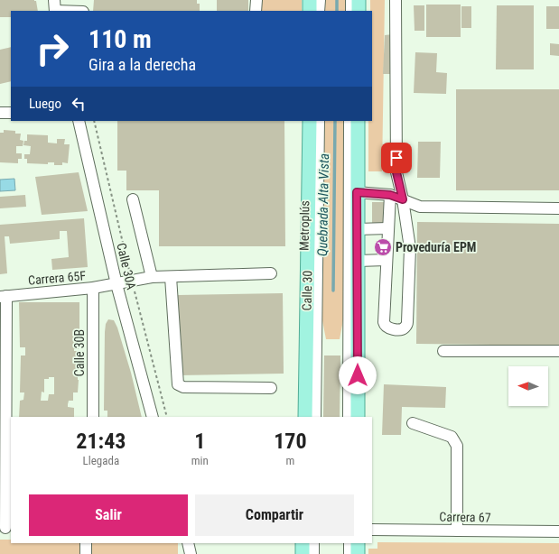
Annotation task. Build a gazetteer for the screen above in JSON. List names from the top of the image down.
{
  "streets": {
    "main road": ["Calle 30"],
    "street": [
      "Metroplús",
      "Calle 30A",
      "Carrera 65F",
      "Calle 30B",
      "Carrera 67"
    ]
  },
  "crossings": [
    ["Calle 30A", "Carrera 65F"],
    ["Carrera 65F", "Calle 30B"]
  ],
  "water": ["Quebrada Alta Vista"],
  "places": {
    "supermarket": ["Proveduría EPM"]
  },
  "north": "left",
  "page": {
    "turn": ["110 m", "Gira a la derecha"],
    "then": "Luego",
    "eta": [
      "21:43",
      "Llegada",
      "1",
      "min",
      "170",
      "m"
    ],
    "buttons": ["Salir", "Compartir"]
  }
}
